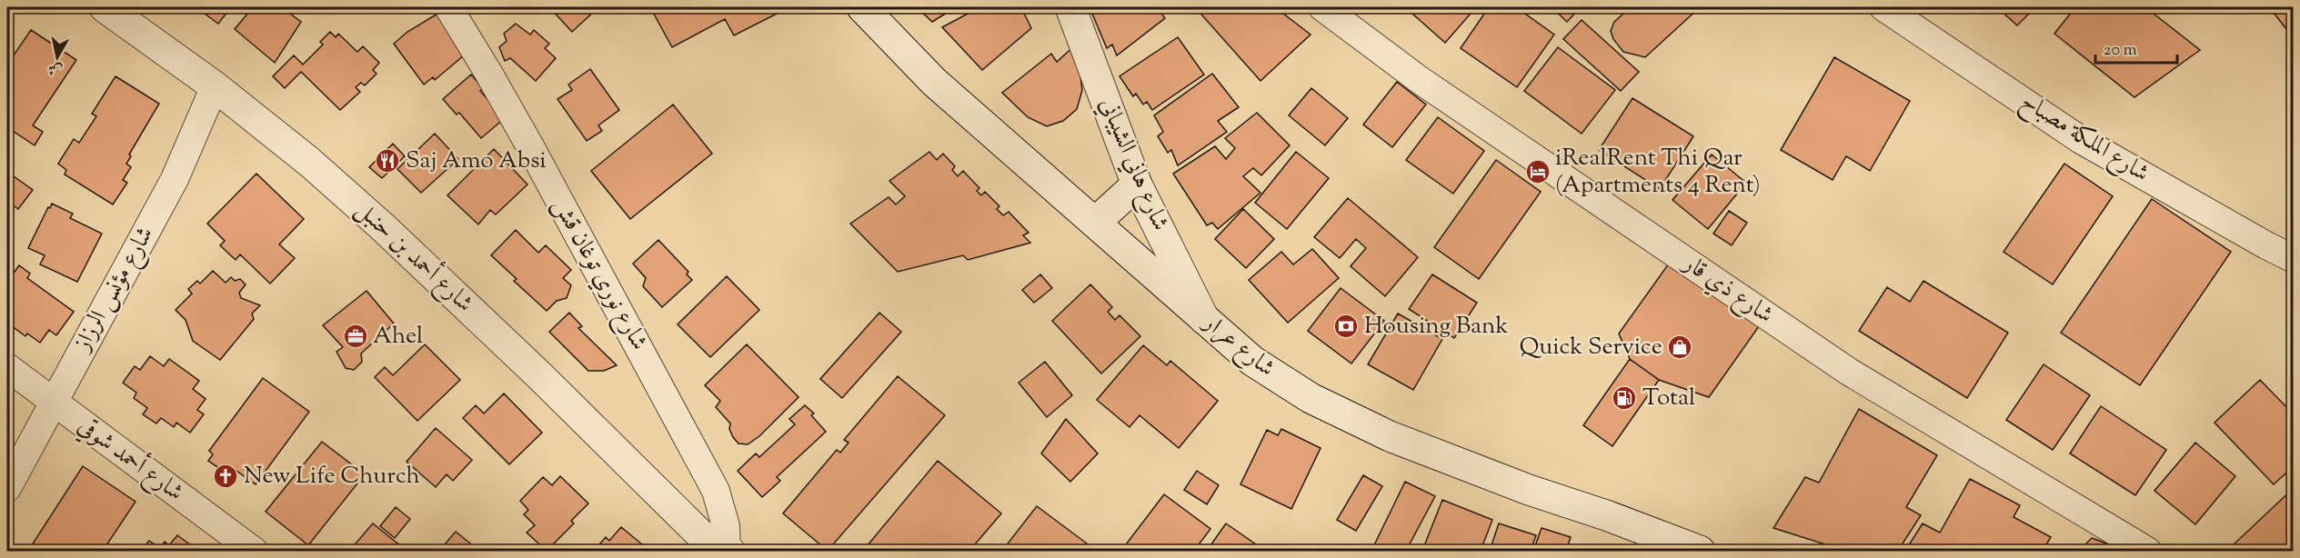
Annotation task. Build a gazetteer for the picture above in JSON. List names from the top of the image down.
{
  "streets": {
    "street": [
      "شارع الملكة مصباح",
      "شارع هاني الشيباني",
      "شارع أحمد بن حنبل",
      "شارع نوري توغان قش",
      "شارع مؤنس الرزاز",
      "شارع ذي قار",
      "شارع عرار",
      "شارع أحمد شوقي"
    ]
  },
  "crossings": [
    ["شارع هاني الشيباني", "شارع عرار"],
    ["شارع أحمد بن حنبل", "شارع نوري توغان قش"],
    ["شارع أحمد بن حنبل", "شارع مؤنس الرزاز"],
    ["شارع مؤنس الرزاز", "شارع أحمد شوقي"]
  ],
  "places": {
    "restaurant": ["Saj Amo Absi"],
    "hotel": ["iRealRent Thi Qar (Apartments 4 Rent)"],
    "bank": ["Housing Bank"],
    "office": ["Ahel"],
    "shop": ["Quick Service"],
    "fuel station": ["Total"],
    "church": ["New Life Church"]
  },
  "scale_bar": "20 m",
  "north": "bottom"
}
